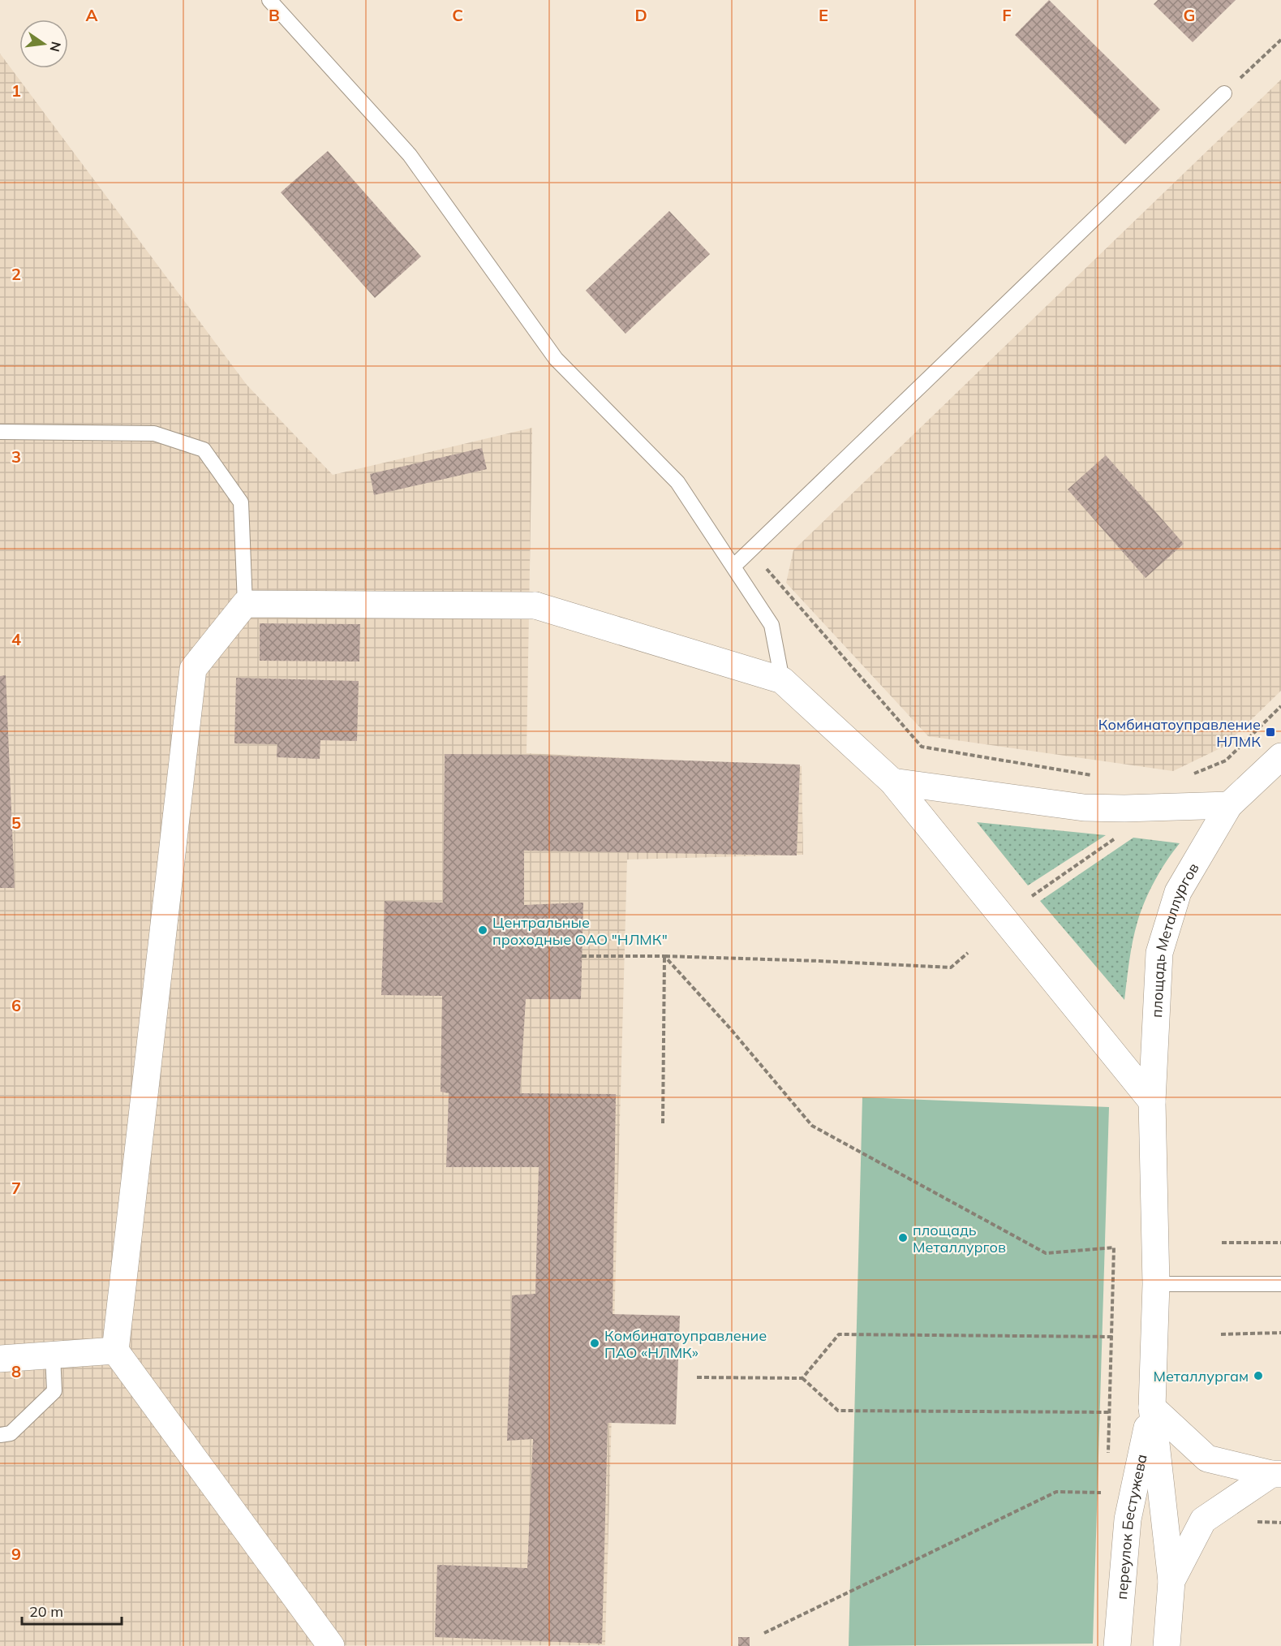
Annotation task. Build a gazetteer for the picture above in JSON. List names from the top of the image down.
{
  "streets": {
    "street": ["площадь Металлургов", "переулок Бестужева"]
  },
  "crossings": [
    ["площадь Металлургов", "переулок Бестужева"]
  ],
  "places": {
    "transit": ["Комбинатоуправление НЛМК"],
    "other": [
      "Центральные проходные ОАО \"НЛМК\"",
      "площадь Металлургов",
      "Комбинатоуправление ПАО «НЛМК»",
      "Металлургам"
    ]
  },
  "scale_bar": "20 m",
  "north": "right",
  "grid": {
    "columns": [
      "A",
      "B",
      "C",
      "D",
      "E",
      "F",
      "G"
    ],
    "rows": [
      "1",
      "2",
      "3",
      "4",
      "5",
      "6",
      "7",
      "8",
      "9"
    ]
  }
}
